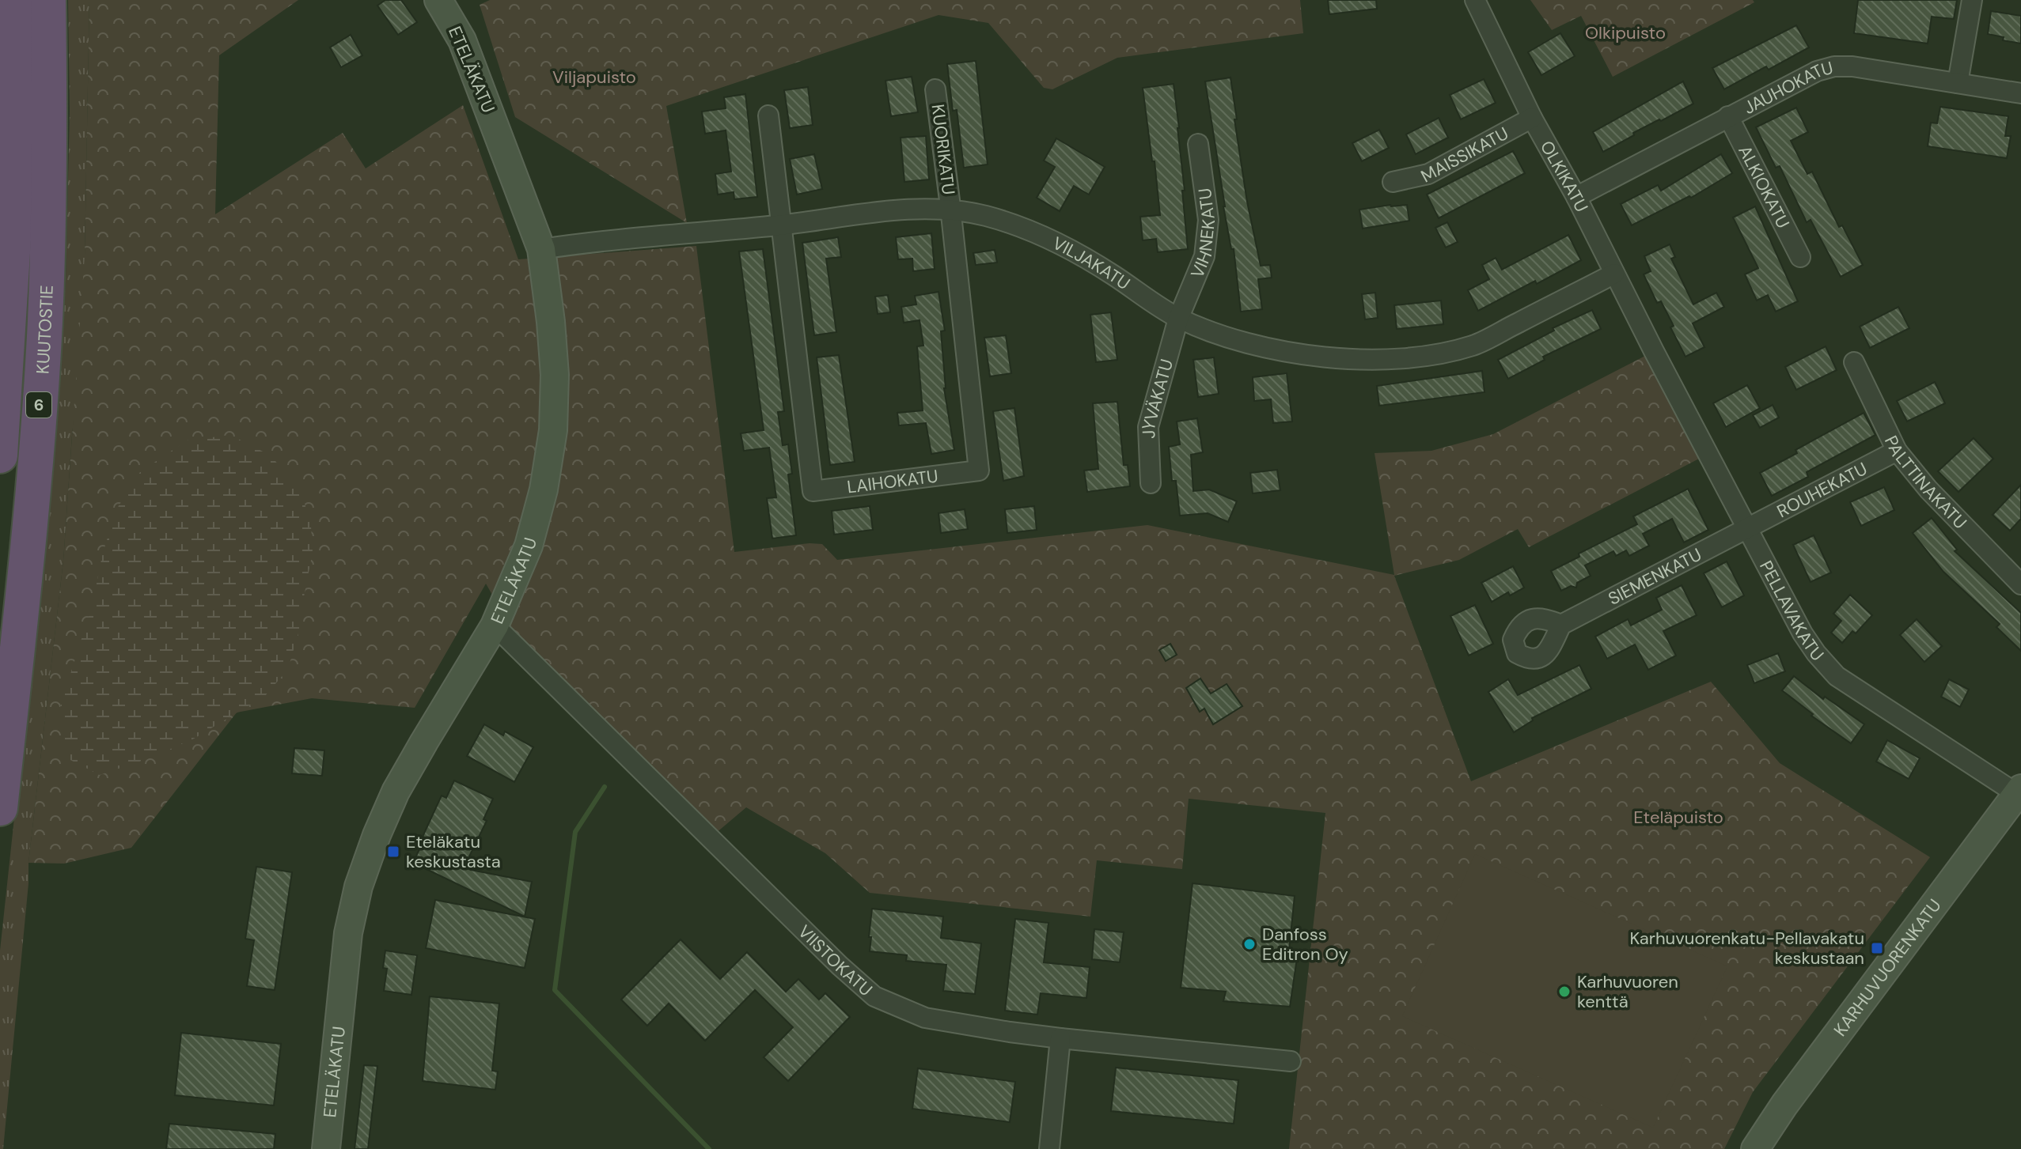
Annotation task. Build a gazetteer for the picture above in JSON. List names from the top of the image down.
{
  "streets": {
    "highway": ["KUUTOSTIE", "6"],
    "main road": ["ETELÄKATU", "KARHUVUORENKATU"],
    "street": [
      "JAUHOKATU",
      "KUORIKATU",
      "MAISSIKATU",
      "OLKIKATU",
      "ALKIOKATU",
      "VIHNEKATU",
      "VILJAKATU",
      "JYVÄKATU",
      "PALTTINAKATU",
      "LAIHOKATU",
      "ROUHEKATU",
      "SIEMENKATU",
      "PELLAVAKATU",
      "VIISTOKATU"
    ]
  },
  "crossings": [
    ["ETELÄKATU", "VILJAKATU"],
    ["ETELÄKATU", "VIISTOKATU"],
    ["JAUHOKATU", "OLKIKATU"],
    ["JAUHOKATU", "ALKIOKATU"],
    ["KUORIKATU", "VILJAKATU"],
    ["KUORIKATU", "LAIHOKATU"],
    ["MAISSIKATU", "OLKIKATU"],
    ["OLKIKATU", "VILJAKATU"],
    ["OLKIKATU", "PELLAVAKATU"],
    ["VIHNEKATU", "VILJAKATU"],
    ["VIHNEKATU", "JYVÄKATU"],
    ["VILJAKATU", "JYVÄKATU"],
    ["VILJAKATU", "LAIHOKATU"],
    ["PALTTINAKATU", "ROUHEKATU"],
    ["ROUHEKATU", "SIEMENKATU"],
    ["ROUHEKATU", "PELLAVAKATU"],
    ["SIEMENKATU", "PELLAVAKATU"],
    ["PELLAVAKATU", "KARHUVUORENKATU"]
  ],
  "parks": ["Olkipuisto", "Viljapuisto", "Eteläpuisto"],
  "places": {
    "transit": ["Eteläkatu keskustasta", "Karhuvuorenkatu-Pellavakatu keskustaan"],
    "other": ["Danfoss Editron Oy", "Karhuvuoren kenttä"]
  }
}
